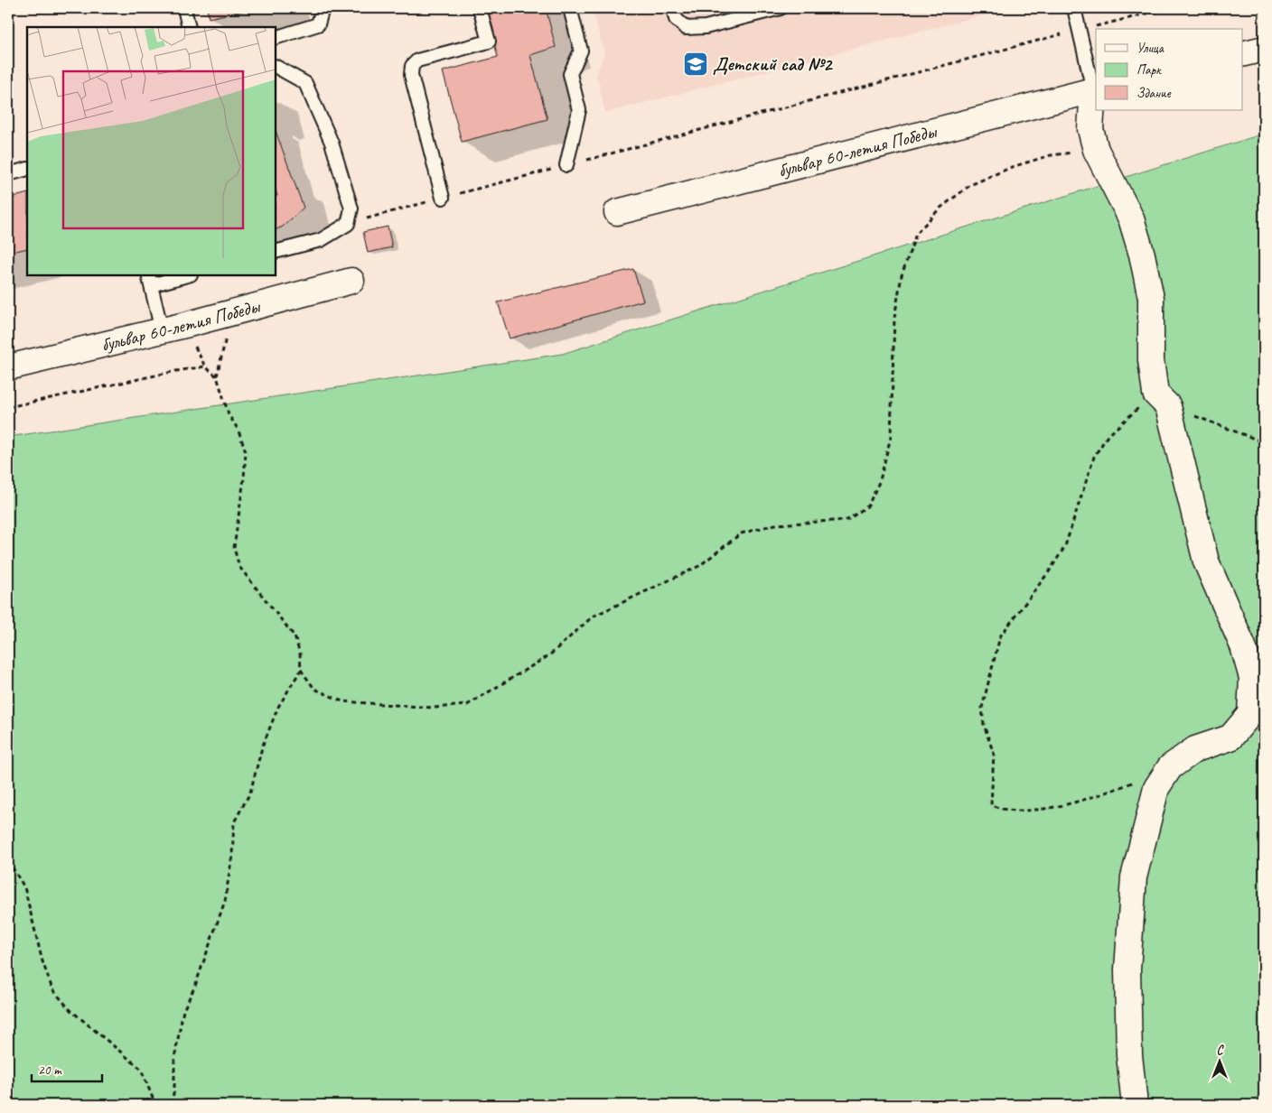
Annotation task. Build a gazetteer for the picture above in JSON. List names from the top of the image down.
{
  "streets": {
    "street": ["бульвар 60-летия Победы"]
  },
  "places": {
    "school or university": ["Детский сад №2"]
  },
  "legend": ["Улица", "Парк", "Здание"],
  "scale_bar": "20 m",
  "north": "top"
}
